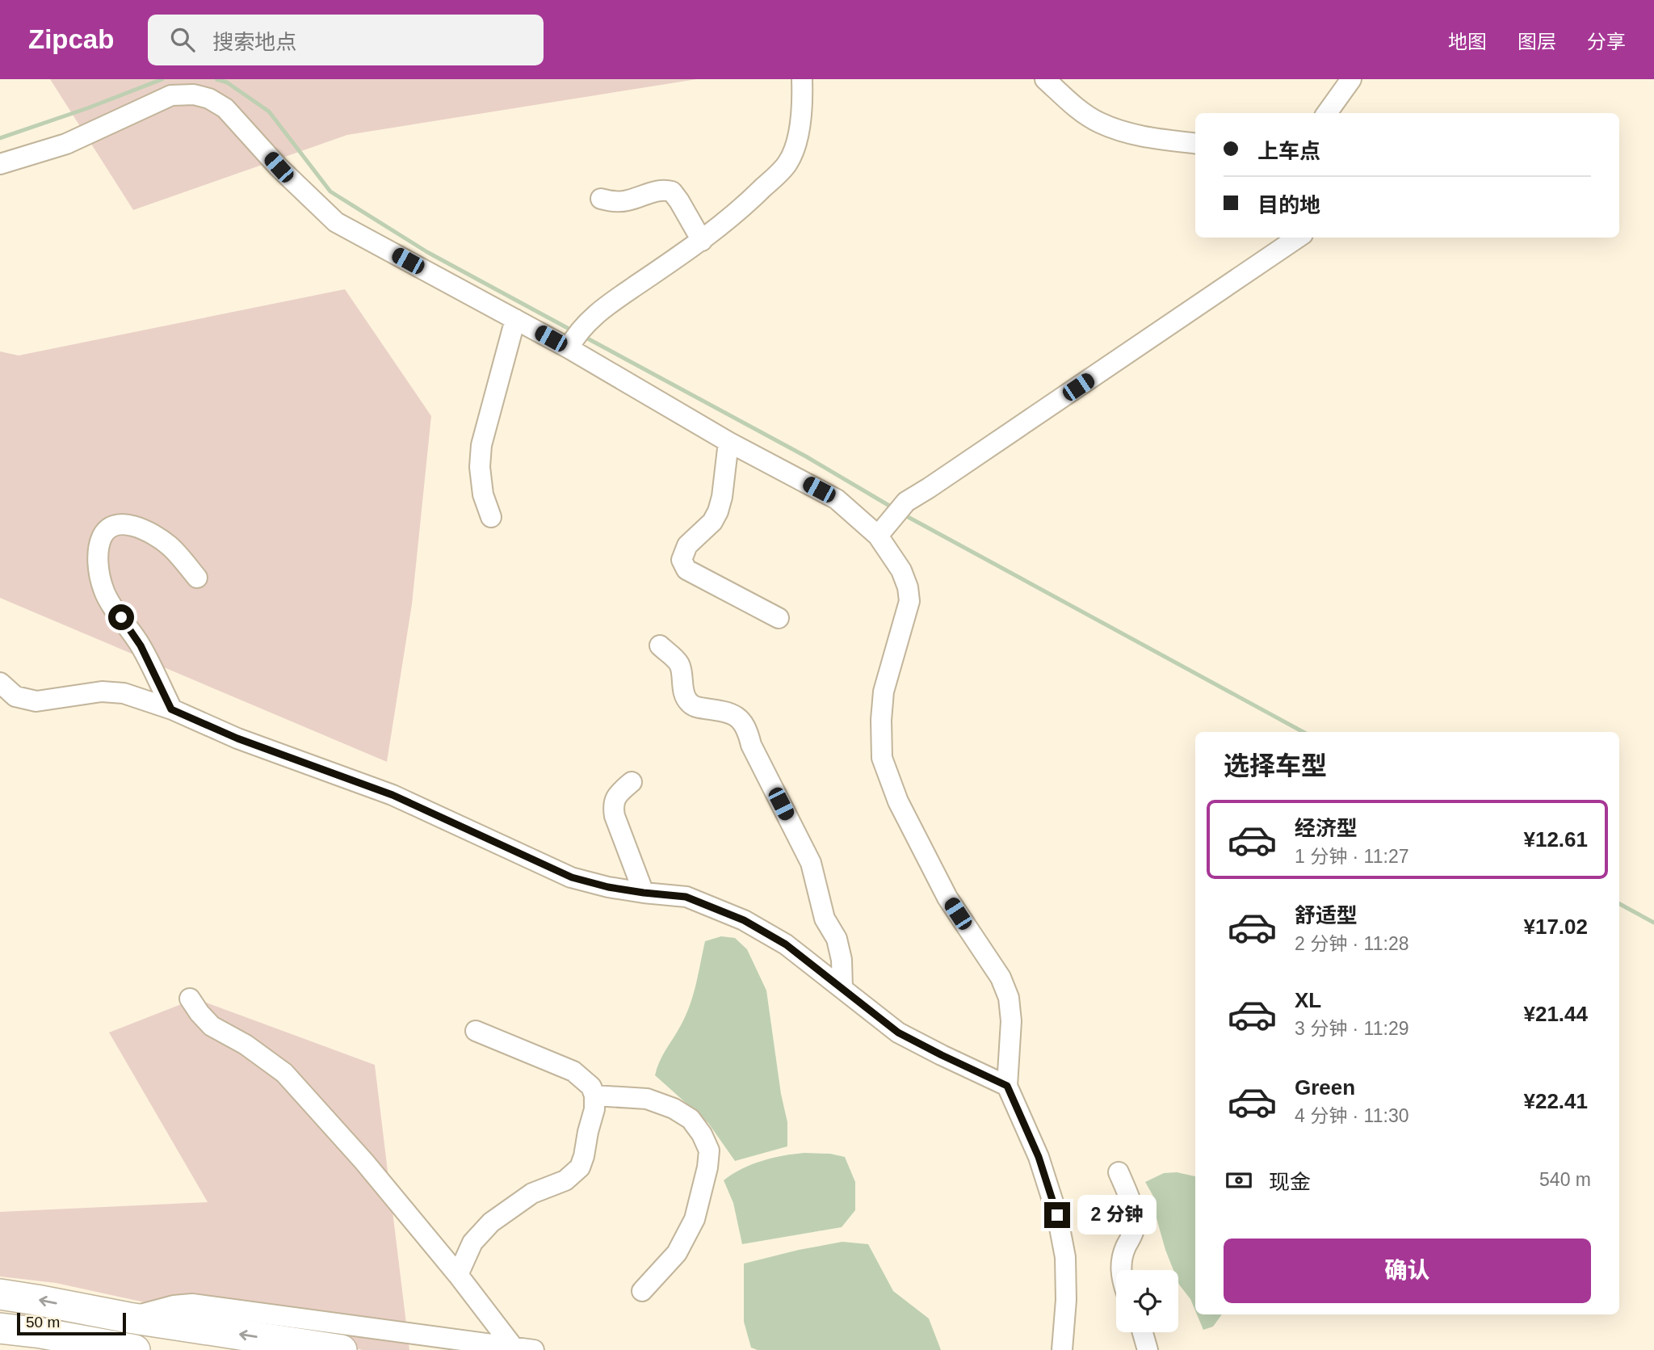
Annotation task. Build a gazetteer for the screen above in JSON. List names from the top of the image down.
{
  "scale_bar": "50 m",
  "page": {
    "header": "Zipcab",
    "search": "搜索地点",
    "nav": ["地图", "图层", "分享"],
    "banner": ["上车点", "目的地"],
    "heading": "选择车型",
    "list": [
      {
        "name": "经济型",
        "note": "1 分钟 · 11:27",
        "value": "¥12.61"
      },
      {
        "name": "舒适型",
        "note": "2 分钟 · 11:28",
        "value": "¥17.02"
      },
      {
        "name": "XL",
        "note": "3 分钟 · 11:29",
        "value": "¥21.44"
      },
      {
        "name": "Green",
        "note": "4 分钟 · 11:30",
        "value": "¥22.41"
      }
    ],
    "pay": ["现金", "540 m"],
    "bubble": "2 分钟",
    "buttons": "确认",
    "scale": "50 m"
  }
}
